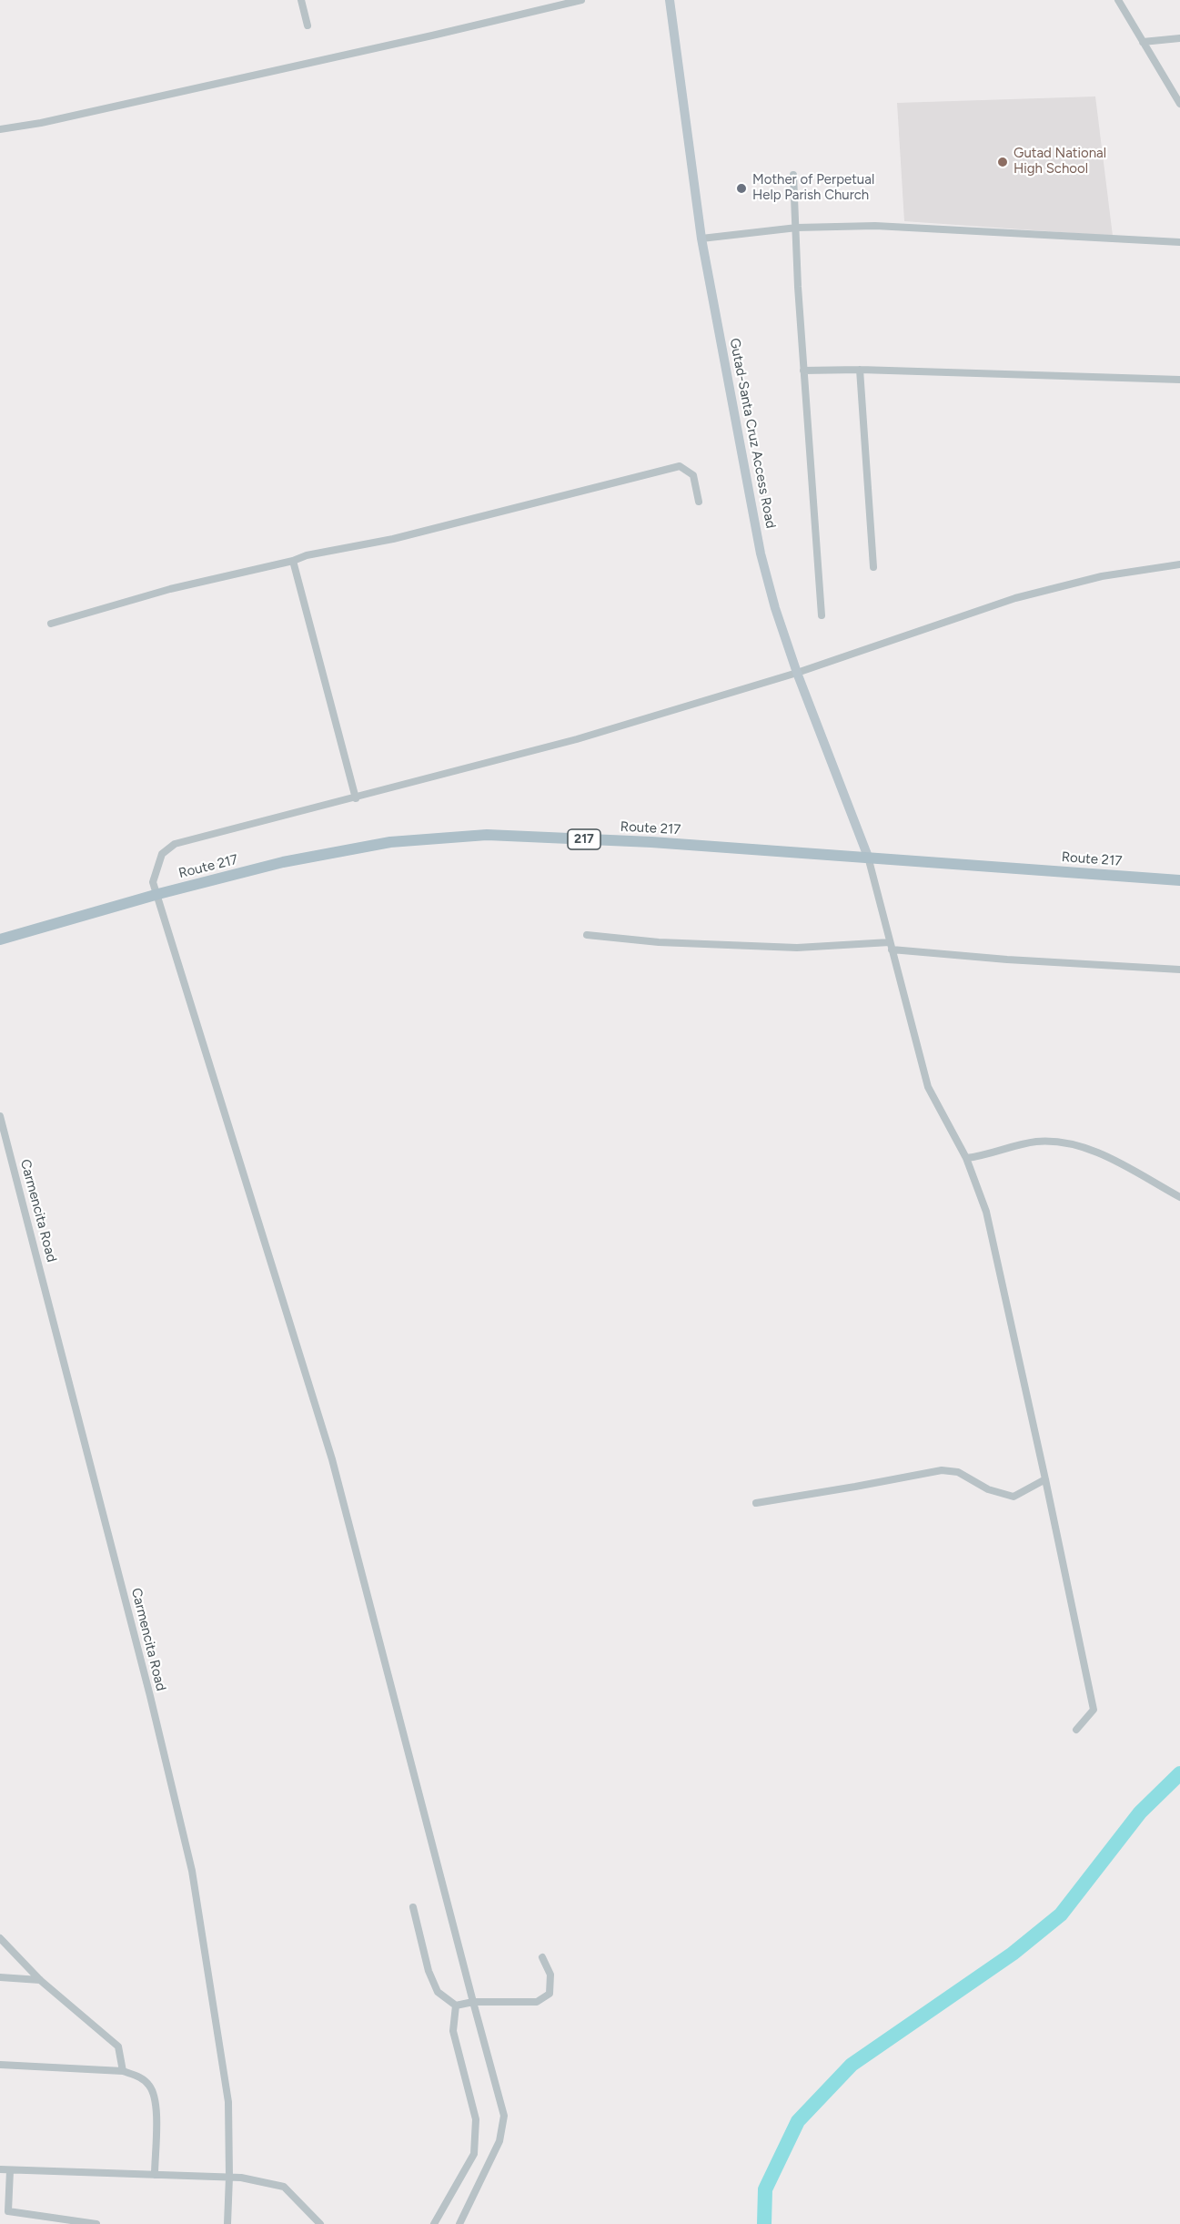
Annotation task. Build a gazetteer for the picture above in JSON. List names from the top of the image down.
{
  "streets": {
    "main road": ["Gutad-Santa Cruz Access Road", "Route 217", "217"],
    "street": ["Carmencita Road"]
  },
  "crossings": [
    ["Gutad-Santa Cruz Access Road", "Route 217"]
  ],
  "places": ["Gutad National High School", "Mother of Perpetual Help Parish Church"]
}
